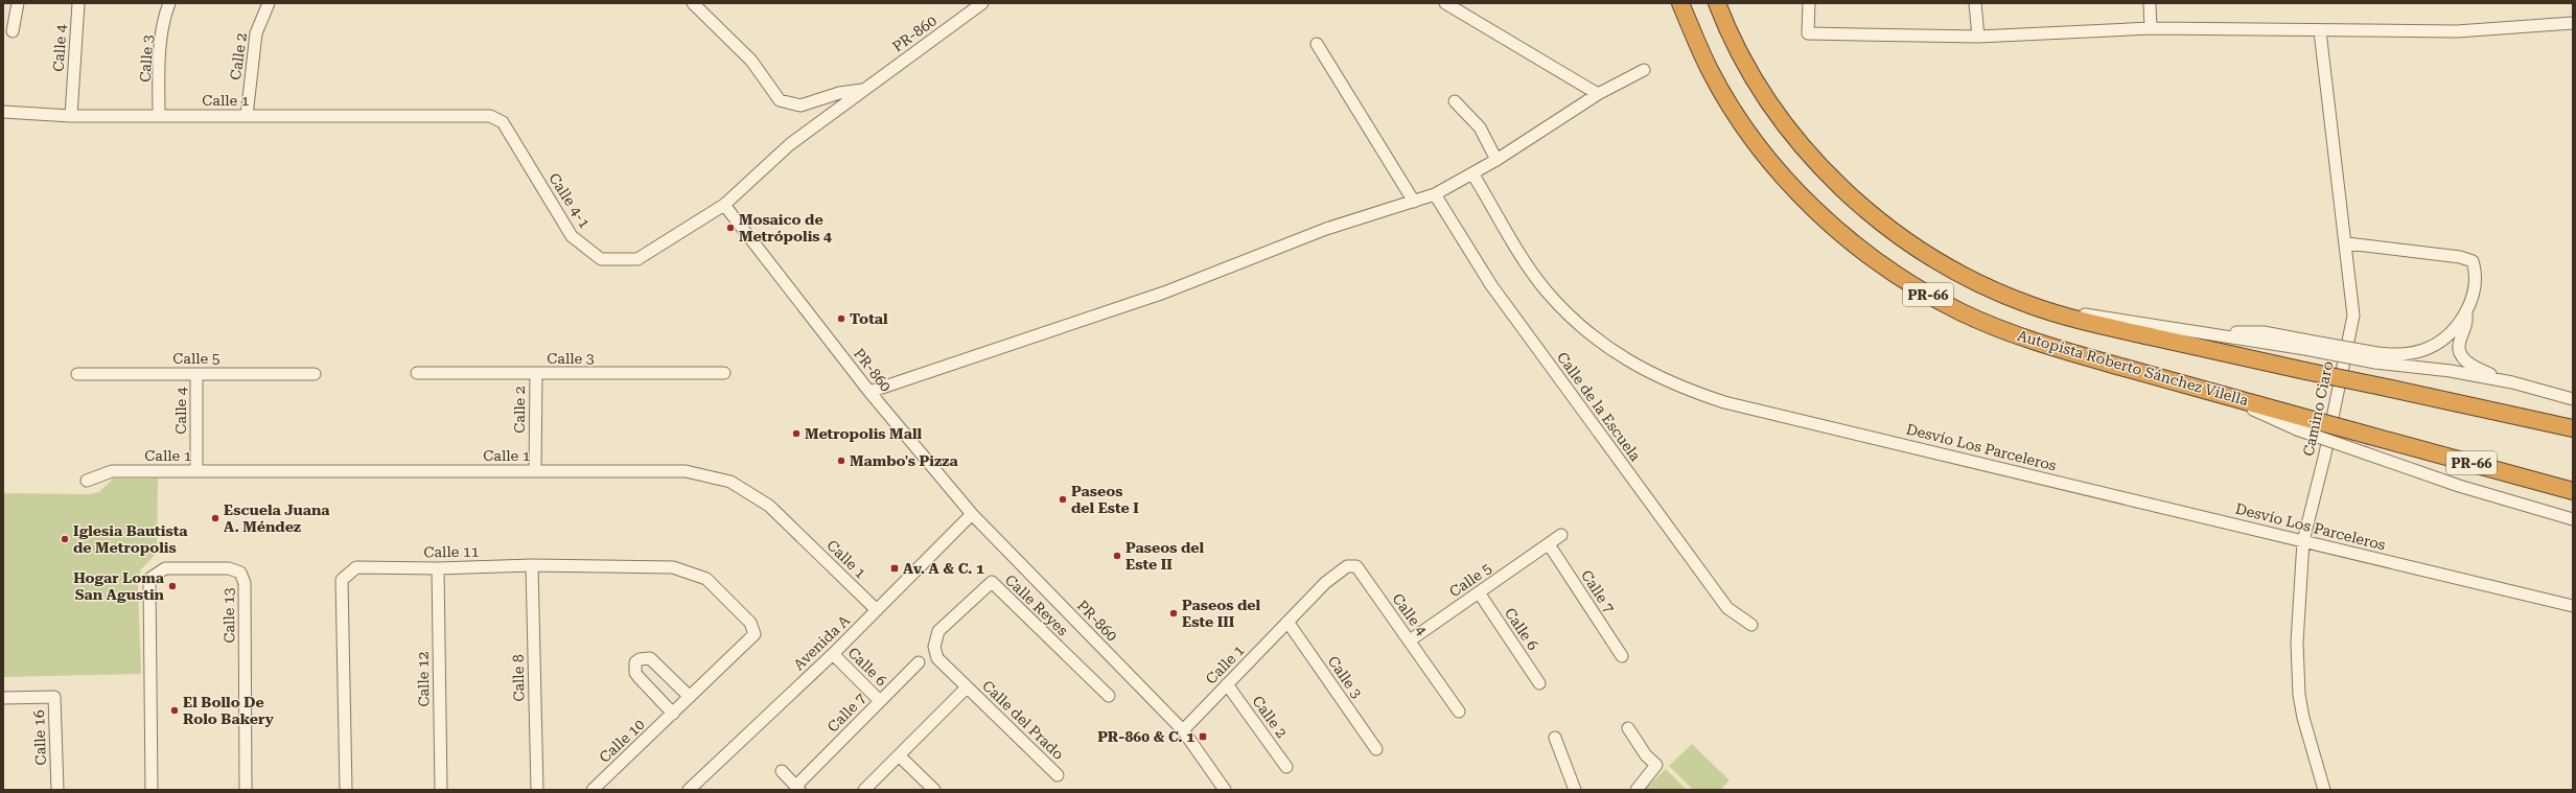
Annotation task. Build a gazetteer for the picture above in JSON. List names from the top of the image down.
{
  "streets": {
    "highway": ["PR-66", "Autopista Roberto Sánchez Vilella"],
    "street": [
      "PR-860",
      "Calle 4",
      "Calle 2",
      "Calle 3",
      "Calle 1",
      "Calle 4-1",
      "Calle 5",
      "Calle de la Escuela",
      "Camino Ciaro",
      "Desvío Los Parceleros",
      "Calle 11",
      "Calle 7",
      "Calle Reyes",
      "Calle 13",
      "Calle 6",
      "Avenida A",
      "Calle 8",
      "Calle 12",
      "Calle del Prado",
      "Calle 16",
      "Calle 10"
    ]
  },
  "crossings": [
    ["PR-860", "Calle 1"],
    ["PR-860", "Calle 4-1"],
    ["PR-860", "Avenida A"],
    ["Calle 4", "Calle 1"],
    ["Calle 4", "Calle 5"],
    ["Calle 2", "Calle 3"],
    ["Calle 2", "Calle 1"],
    ["Calle 3", "Calle 1"],
    ["Calle 1", "Calle 4-1"],
    ["Calle 1", "Avenida A"],
    ["Calle 5", "Calle 7"],
    ["Calle 5", "Calle 6"],
    ["Camino Ciaro", "Desvío Los Parceleros"],
    ["Calle 11", "Calle 8"],
    ["Calle 11", "Calle 12"],
    ["Calle 11", "Calle 10"],
    ["Calle 7", "Calle 6"],
    ["Calle Reyes", "Calle del Prado"],
    ["Calle 6", "Avenida A"]
  ],
  "places": {
    "other": [
      "Mosaico de Metrópolis 4",
      "Total",
      "Metropolis Mall",
      "Mambo's Pizza",
      "Paseos del Este I",
      "Escuela Juana A. Méndez",
      "Iglesia Bautista de Metropolis",
      "Paseos del Este II",
      "Hogar Loma San Agustin",
      "Paseos del Este III",
      "El Bollo De Rolo Bakery"
    ],
    "transit": ["Av. A & C. 1", "PR-860 & C. 1"]
  }
}
